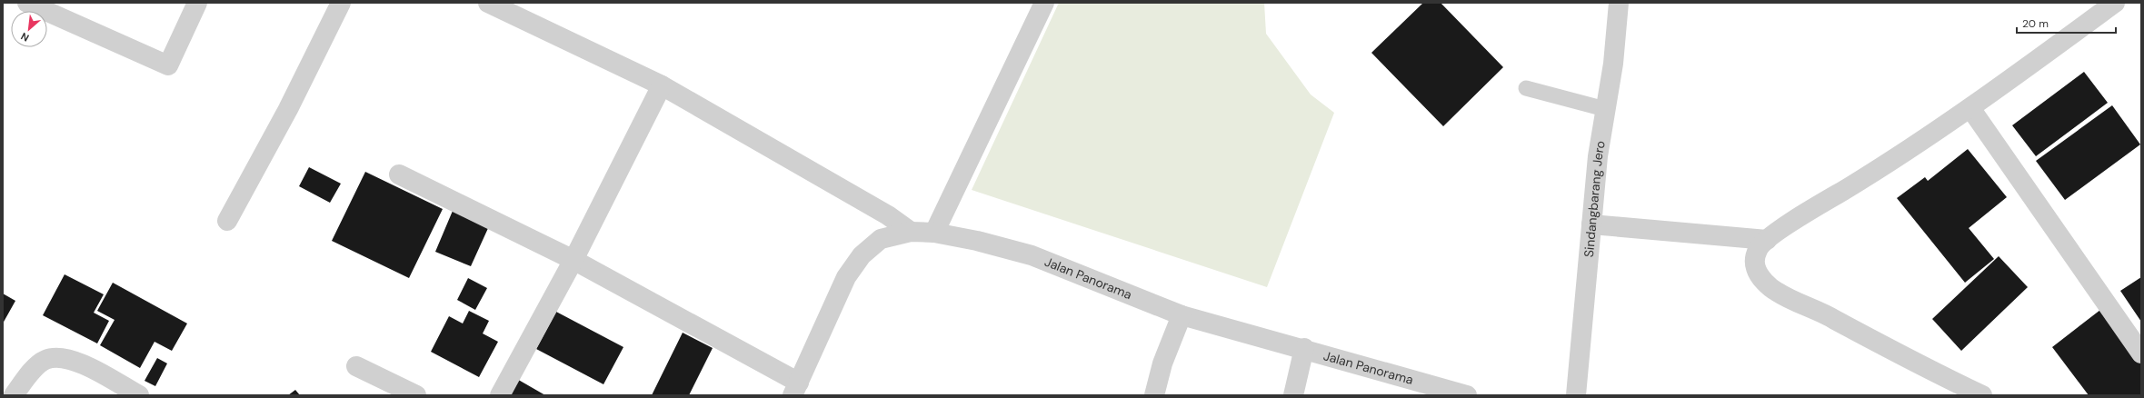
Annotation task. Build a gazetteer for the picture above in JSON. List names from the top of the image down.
{
  "streets": {
    "street": ["Sindangbarang Jero", "Jalan Panorama"]
  },
  "scale_bar": "20 m",
  "north": "bottom left"
}
